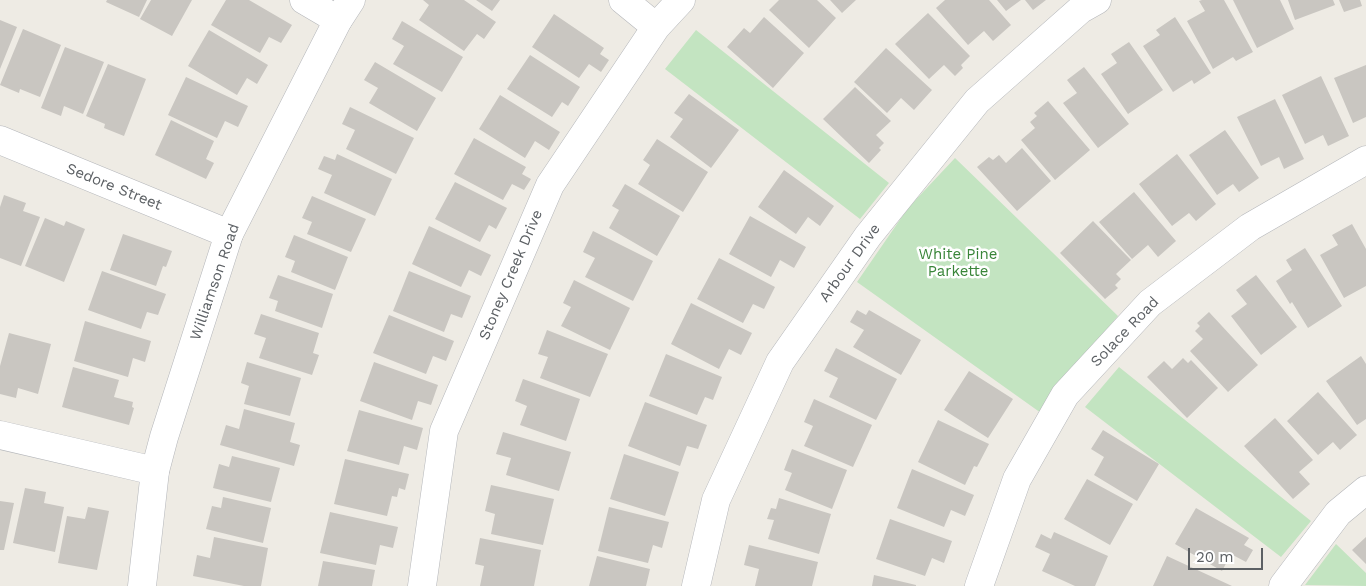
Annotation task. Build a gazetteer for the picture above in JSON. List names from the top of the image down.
{
  "streets": {
    "street": [
      "Sedore Street",
      "Arbour Drive",
      "Stoney Creek Drive",
      "Williamson Road",
      "Solace Road"
    ]
  },
  "crossings": [
    ["Sedore Street", "Williamson Road"]
  ],
  "parks": ["White Pine Parkette"],
  "scale_bar": "20 m"
}
